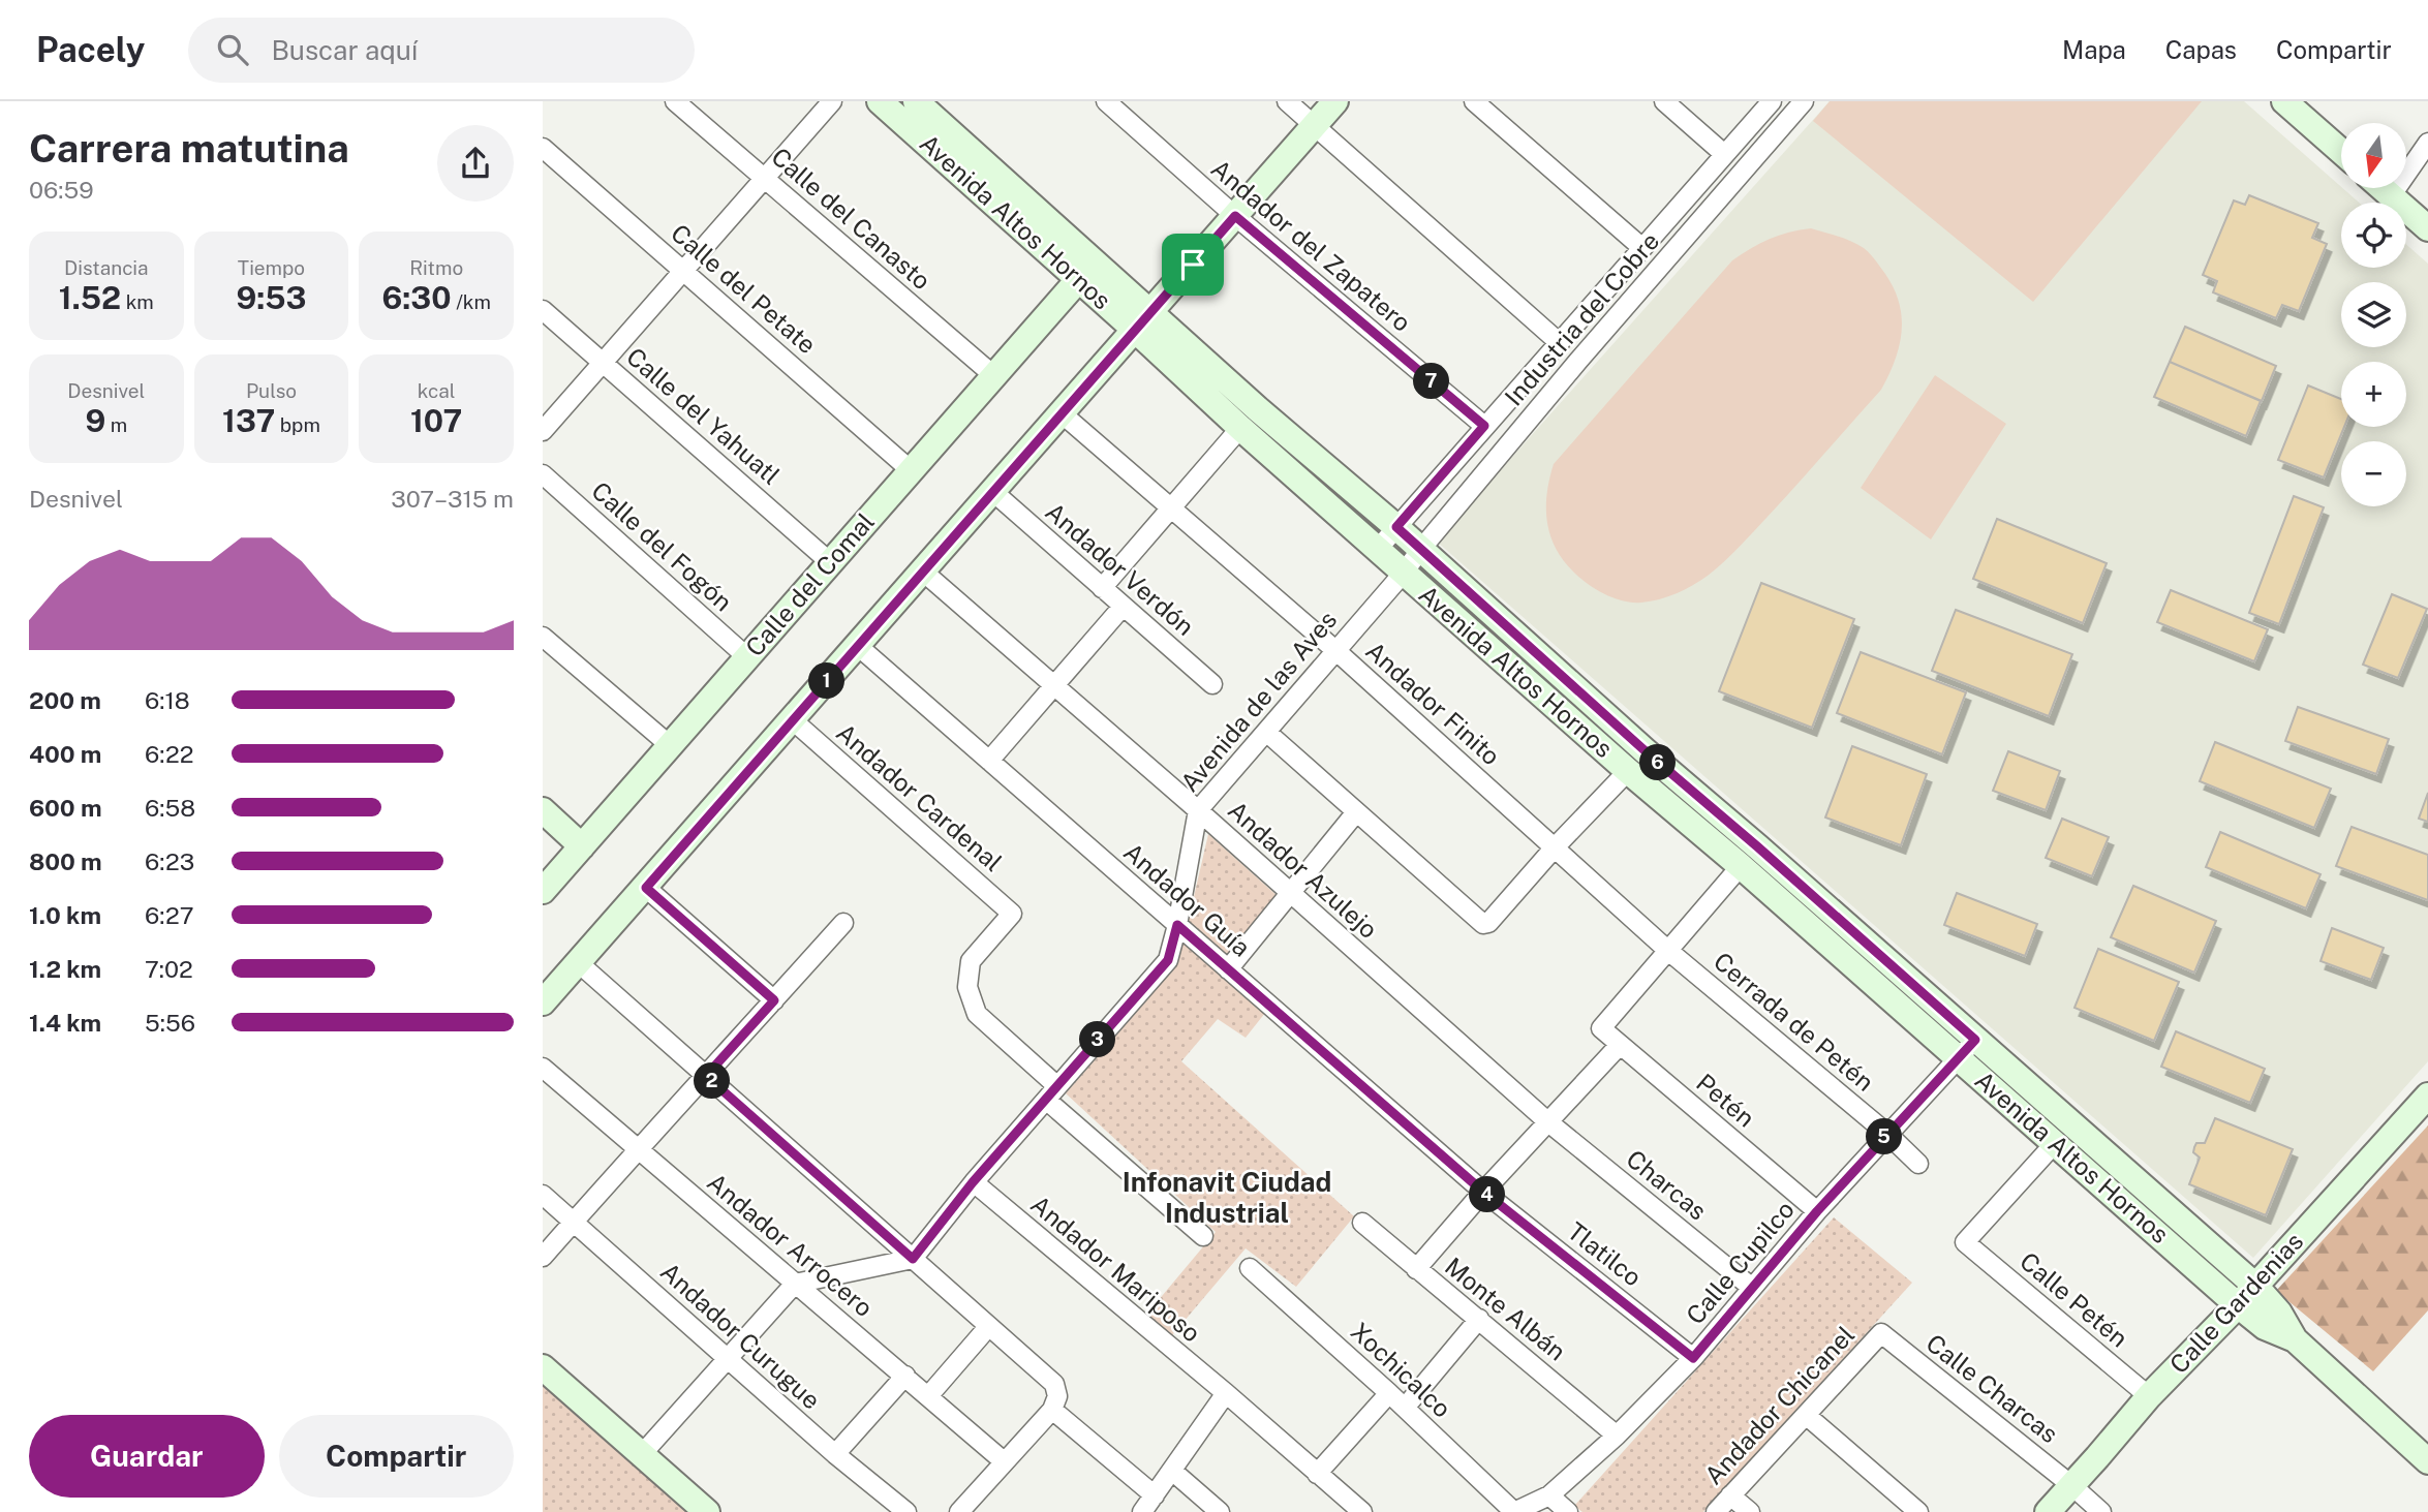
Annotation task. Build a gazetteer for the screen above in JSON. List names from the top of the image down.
{
  "streets": {
    "street": [
      "Calle del Canasto",
      "Avenida Altos Hornos",
      "Andador del Zapatero",
      "Calle del Petate",
      "Industria del Cobre",
      "Calle del Yahuatl",
      "Calle del Fogón",
      "Andador Verdón",
      "Calle del Comal",
      "Avenida de las Aves",
      "Andador Finito",
      "Andador Cardenal",
      "Andador Azulejo",
      "Andador Guía",
      "Cerrada de Petén",
      "Petén",
      "Charcas",
      "Andador Arrocero",
      "Tlatilco",
      "Calle Cupilco",
      "Andador Mariposo",
      "Calle Petén",
      "Calle Gardenias",
      "Monte Albán",
      "Andador Curugue",
      "Xochicalco",
      "Calle Charcas",
      "Andador Chicanel"
    ]
  },
  "crossings": [
    ["Calle del Canasto", "Calle del Comal"],
    ["Avenida Altos Hornos", "Industria del Cobre"],
    ["Avenida Altos Hornos", "Calle del Comal"],
    ["Avenida Altos Hornos", "Avenida de las Aves"],
    ["Avenida Altos Hornos", "Calle Cupilco"],
    ["Avenida Altos Hornos", "Calle Petén"],
    ["Avenida Altos Hornos", "Calle Gardenias"],
    ["Andador del Zapatero", "Industria del Cobre"],
    ["Calle del Petate", "Calle del Comal"],
    ["Industria del Cobre", "Avenida de las Aves"],
    ["Calle del Yahuatl", "Calle del Comal"],
    ["Calle del Fogón", "Calle del Comal"],
    ["Avenida de las Aves", "Andador Finito"],
    ["Avenida de las Aves", "Andador Cardenal"],
    ["Avenida de las Aves", "Andador Azulejo"],
    ["Avenida de las Aves", "Andador Guía"],
    ["Avenida de las Aves", "Andador Mariposo"],
    ["Andador Finito", "Cerrada de Petén"],
    ["Andador Finito", "Petén"],
    ["Andador Azulejo", "Charcas"],
    ["Andador Guía", "Tlatilco"],
    ["Cerrada de Petén", "Petén"],
    ["Cerrada de Petén", "Calle Cupilco"],
    ["Petén", "Calle Cupilco"],
    ["Charcas", "Calle Cupilco"],
    ["Tlatilco", "Calle Cupilco"],
    ["Calle Cupilco", "Monte Albán"],
    ["Calle Cupilco", "Xochicalco"],
    ["Calle Petén", "Calle Gardenias"],
    ["Calle Gardenias", "Calle Charcas"],
    ["Calle Charcas", "Andador Chicanel"]
  ],
  "districts": ["Infonavit Ciudad Industrial"],
  "north": "bottom",
  "page": {
    "header": "Pacely",
    "search": "Buscar aquí",
    "nav": ["Mapa", "Capas", "Compartir"],
    "heading": ["Carrera matutina", "06:59"],
    "map_buttons": ["+", "−"],
    "stats": [
      ["Distancia", "1.52 km"],
      ["Tiempo", "9:53"],
      ["Ritmo", "6:30 /km"],
      ["Desnivel", "9 m"],
      ["Pulso", "137 bpm"],
      ["kcal", "107"]
    ],
    "pins": [
      "7",
      "1",
      "6",
      "3",
      "2",
      "5",
      "4"
    ],
    "chart": ["Desnivel", "307–315 m"],
    "list": [
      {
        "name": "200 m",
        "note": "6:18"
      },
      {
        "name": "400 m",
        "note": "6:22"
      },
      {
        "name": "600 m",
        "note": "6:58"
      },
      {
        "name": "800 m",
        "note": "6:23"
      },
      {
        "name": "1.0 km",
        "note": "6:27"
      },
      {
        "name": "1.2 km",
        "note": "7:02"
      },
      {
        "name": "1.4 km",
        "note": "5:56"
      }
    ],
    "buttons": ["Guardar", "Compartir"]
  }
}
